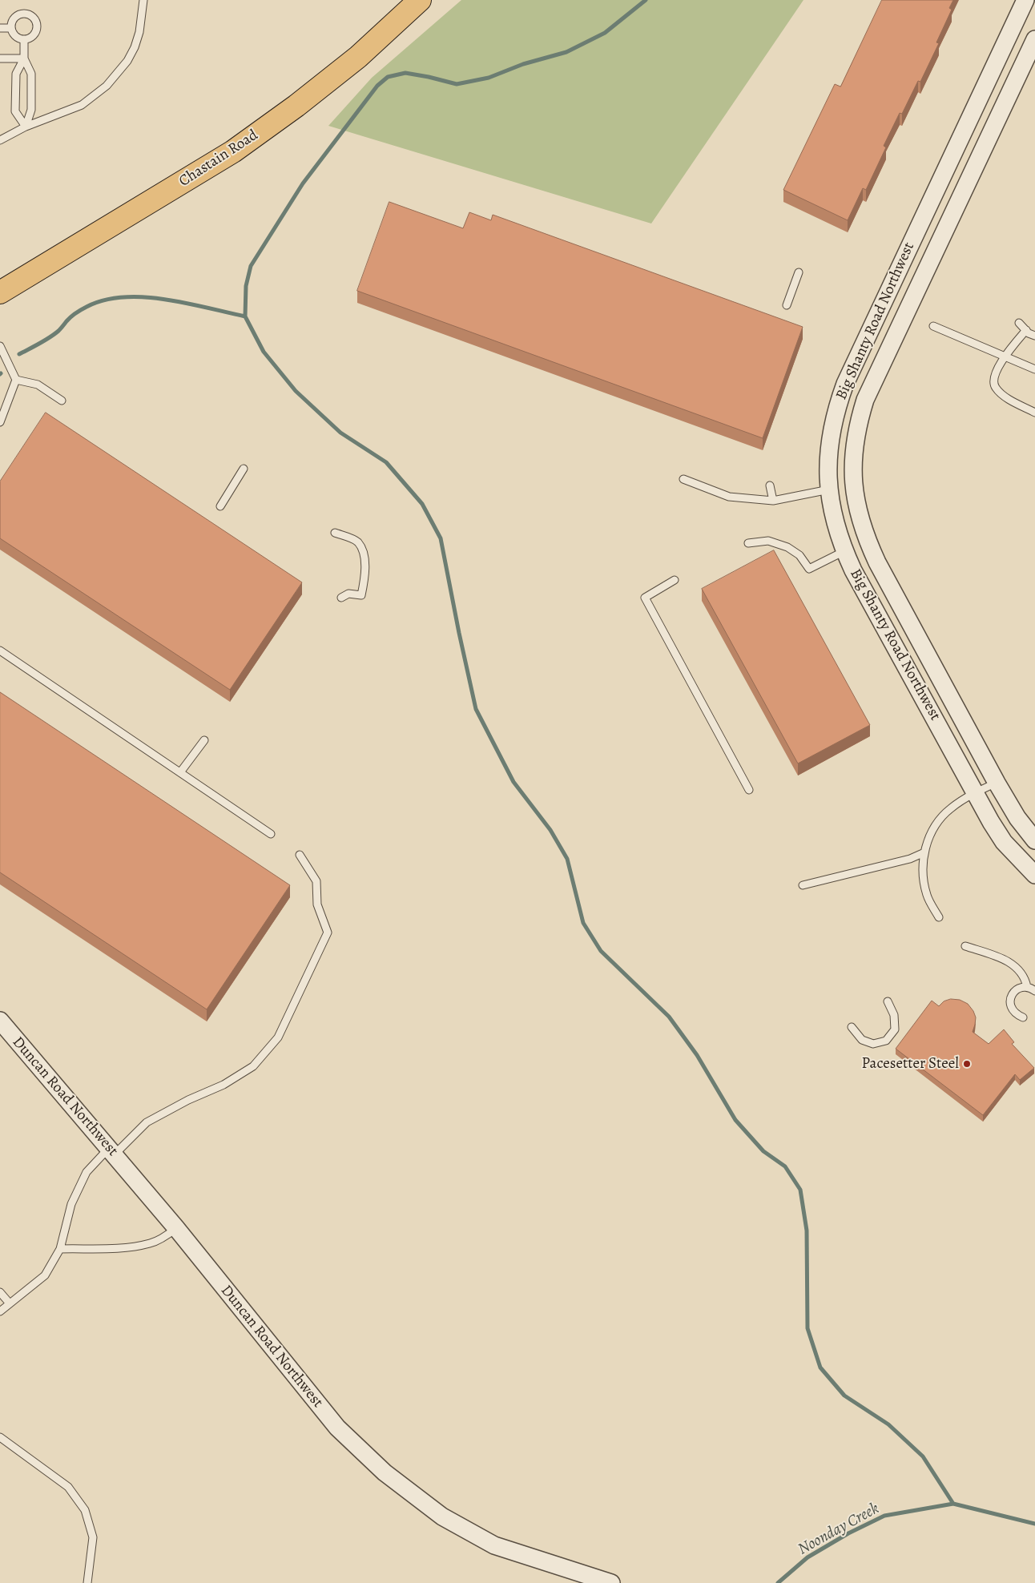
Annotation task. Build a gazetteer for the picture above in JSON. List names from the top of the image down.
{
  "streets": {
    "main road": ["Chastain Road"],
    "street": ["Big Shanty Road Northwest", "Duncan Road Northwest"]
  },
  "water": ["Noonday Creek"],
  "places": ["Pacesetter Steel"]
}
